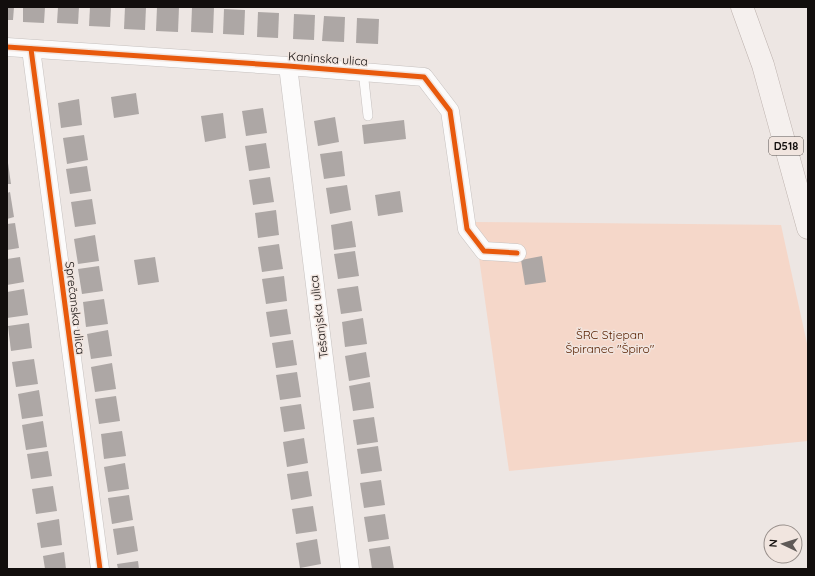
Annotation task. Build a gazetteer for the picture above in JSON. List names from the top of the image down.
{
  "streets": {
    "main road": ["D518"],
    "street": ["Kaninska ulica", "Sprečanska ulica", "Tešanjska ulica"]
  },
  "crossings": [
    ["Kaninska ulica", "Sprečanska ulica"],
    ["Kaninska ulica", "Tešanjska ulica"]
  ],
  "parks": ["ŠRC Stjepan Špiranec \"Špiro\""],
  "north": "left"
}
